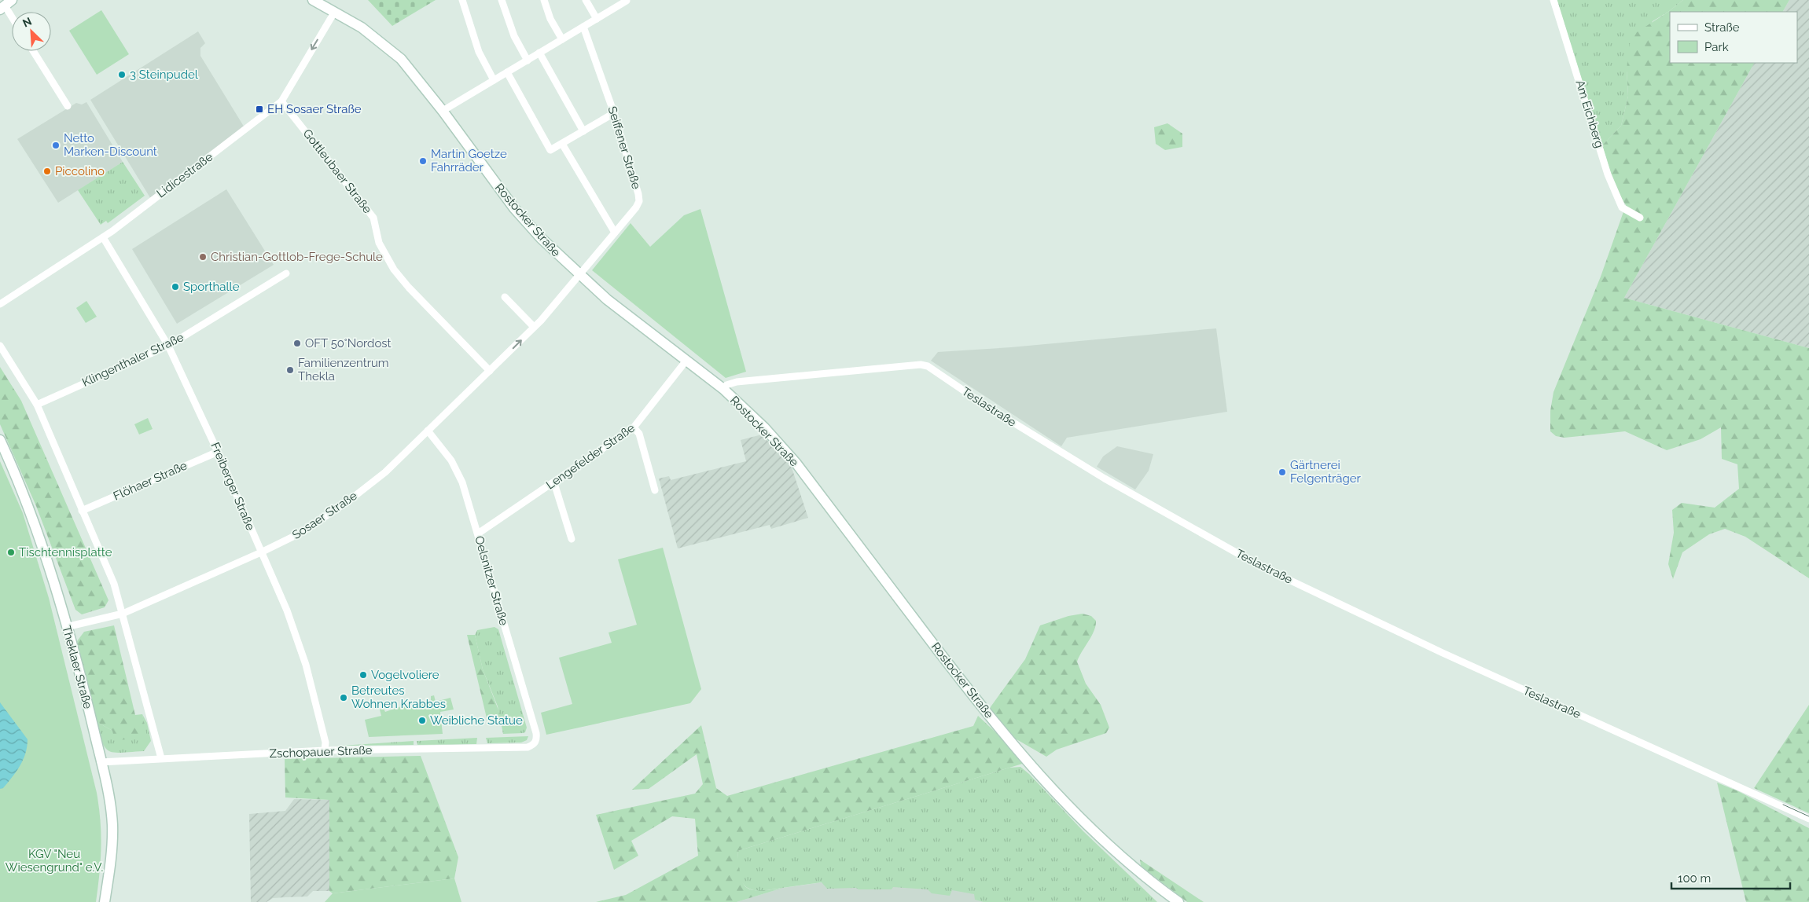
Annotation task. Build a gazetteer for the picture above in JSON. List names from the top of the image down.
{
  "streets": {
    "main road": ["Rostocker Straße", "Theklaer Straße"],
    "street": [
      "Am Eichberg",
      "Seiffener Straße",
      "Gottleubaer Straße",
      "Lidicestraße",
      "Klingenthaler Straße",
      "Teslastraße",
      "Lengefelder Straße",
      "Flöhaer Straße",
      "Freiberger Straße",
      "Sosaer Straße",
      "Oelsnitzer Straße",
      "Zschopauer Straße"
    ]
  },
  "crossings": [
    ["Seiffener Straße", "Rostocker Straße"],
    ["Seiffener Straße", "Sosaer Straße"],
    ["Gottleubaer Straße", "Lidicestraße"],
    ["Gottleubaer Straße", "Sosaer Straße"],
    ["Lidicestraße", "Rostocker Straße"],
    ["Lidicestraße", "Freiberger Straße"],
    ["Rostocker Straße", "Teslastraße"],
    ["Rostocker Straße", "Lengefelder Straße"],
    ["Rostocker Straße", "Sosaer Straße"],
    ["Klingenthaler Straße", "Freiberger Straße"],
    ["Lengefelder Straße", "Oelsnitzer Straße"],
    ["Flöhaer Straße", "Freiberger Straße"],
    ["Freiberger Straße", "Sosaer Straße"],
    ["Freiberger Straße", "Zschopauer Straße"],
    ["Sosaer Straße", "Oelsnitzer Straße"],
    ["Sosaer Straße", "Theklaer Straße"],
    ["Oelsnitzer Straße", "Zschopauer Straße"],
    ["Theklaer Straße", "Zschopauer Straße"]
  ],
  "parks": ["KGV \"Neu Wiesengrund\" e.V."],
  "places": {
    "other": [
      "3 Steinpudel",
      "Netto Marken-Discount",
      "Martin Goetze Fahrräder",
      "Piccolino",
      "Christian-Gottlob-Frege-Schule",
      "Sporthalle",
      "OFT 50°Nordost",
      "Familienzentrum Thekla",
      "Gärtnerei Felgenträger",
      "Tischtennisplatte",
      "Vogelvoliere",
      "Betreutes Wohnen Krabbes",
      "Weibliche Statue"
    ],
    "transit": ["EH Sosaer Straße"]
  },
  "legend": ["Straße", "Park"],
  "scale_bar": "100 m",
  "north": "top left"
}
